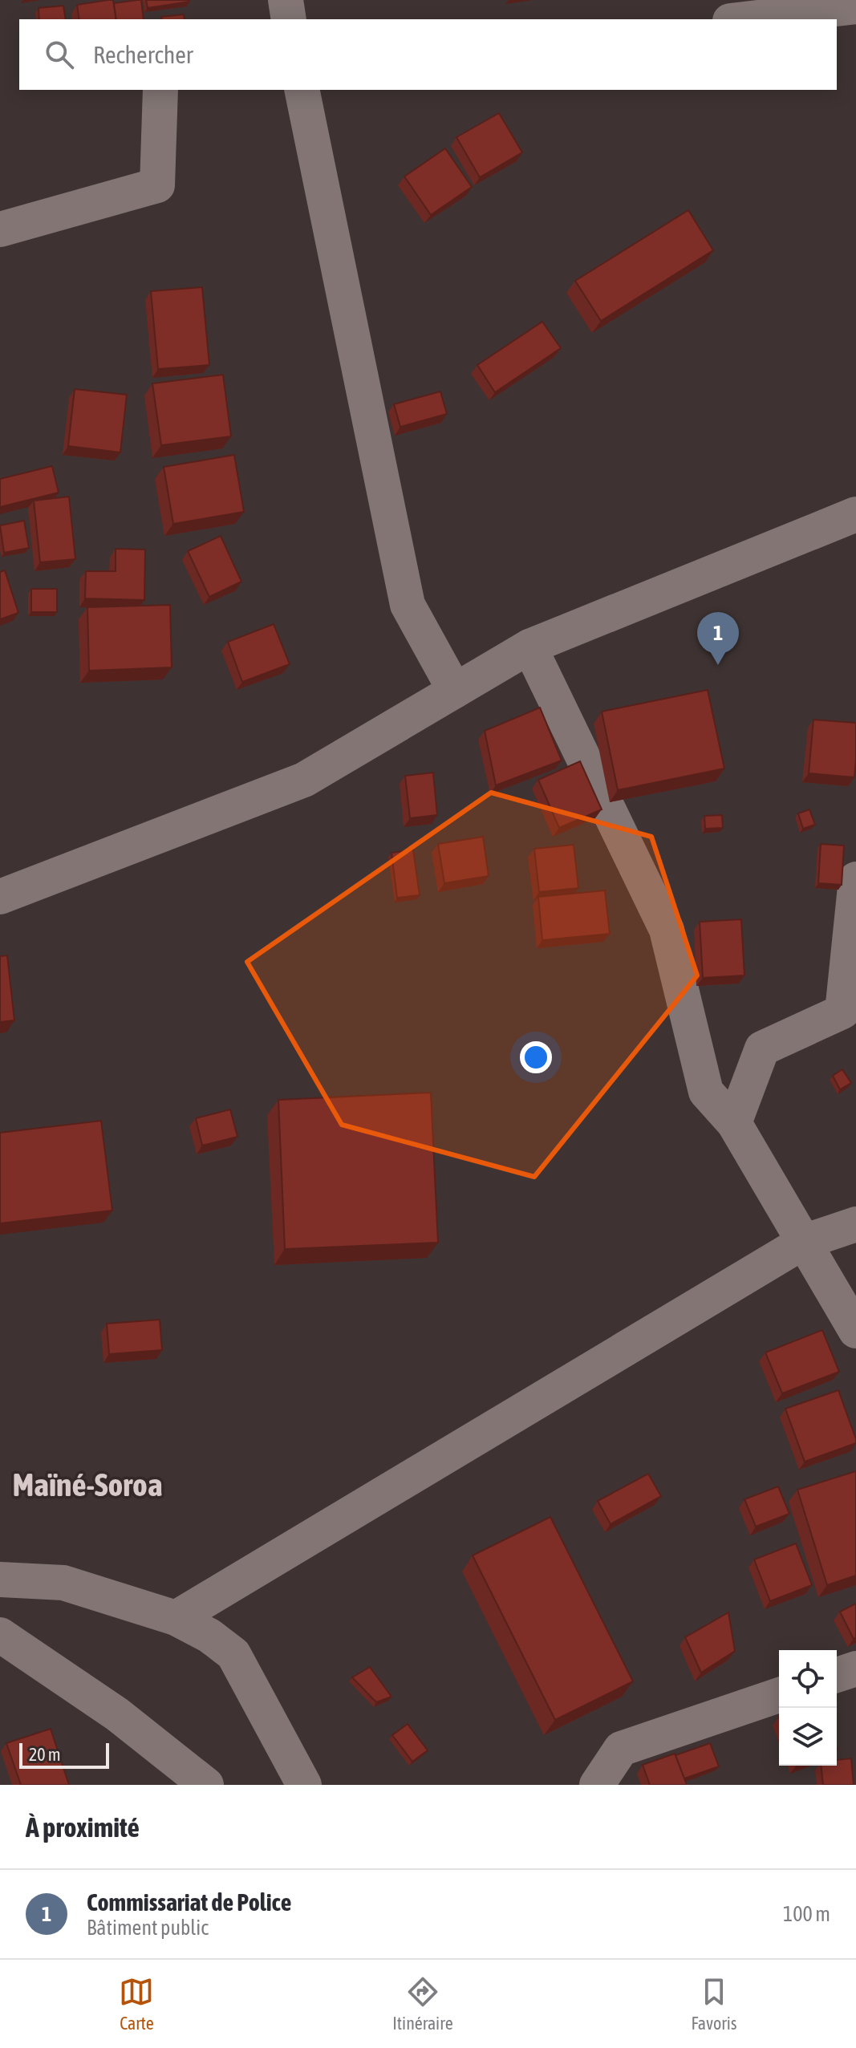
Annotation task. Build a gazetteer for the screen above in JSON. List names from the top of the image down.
{
  "districts": ["Maïné-Soroa"],
  "scale_bar": "20 m",
  "page": {
    "search": "Rechercher",
    "pins": "1",
    "scale": "20 m",
    "heading": "À proximité",
    "list": [
      {
        "mark": "1",
        "name": "Commissariat de Police",
        "note": "Bâtiment public",
        "value": "100 m"
      }
    ],
    "nav": ["Carte", "Itinéraire", "Favoris"]
  }
}
